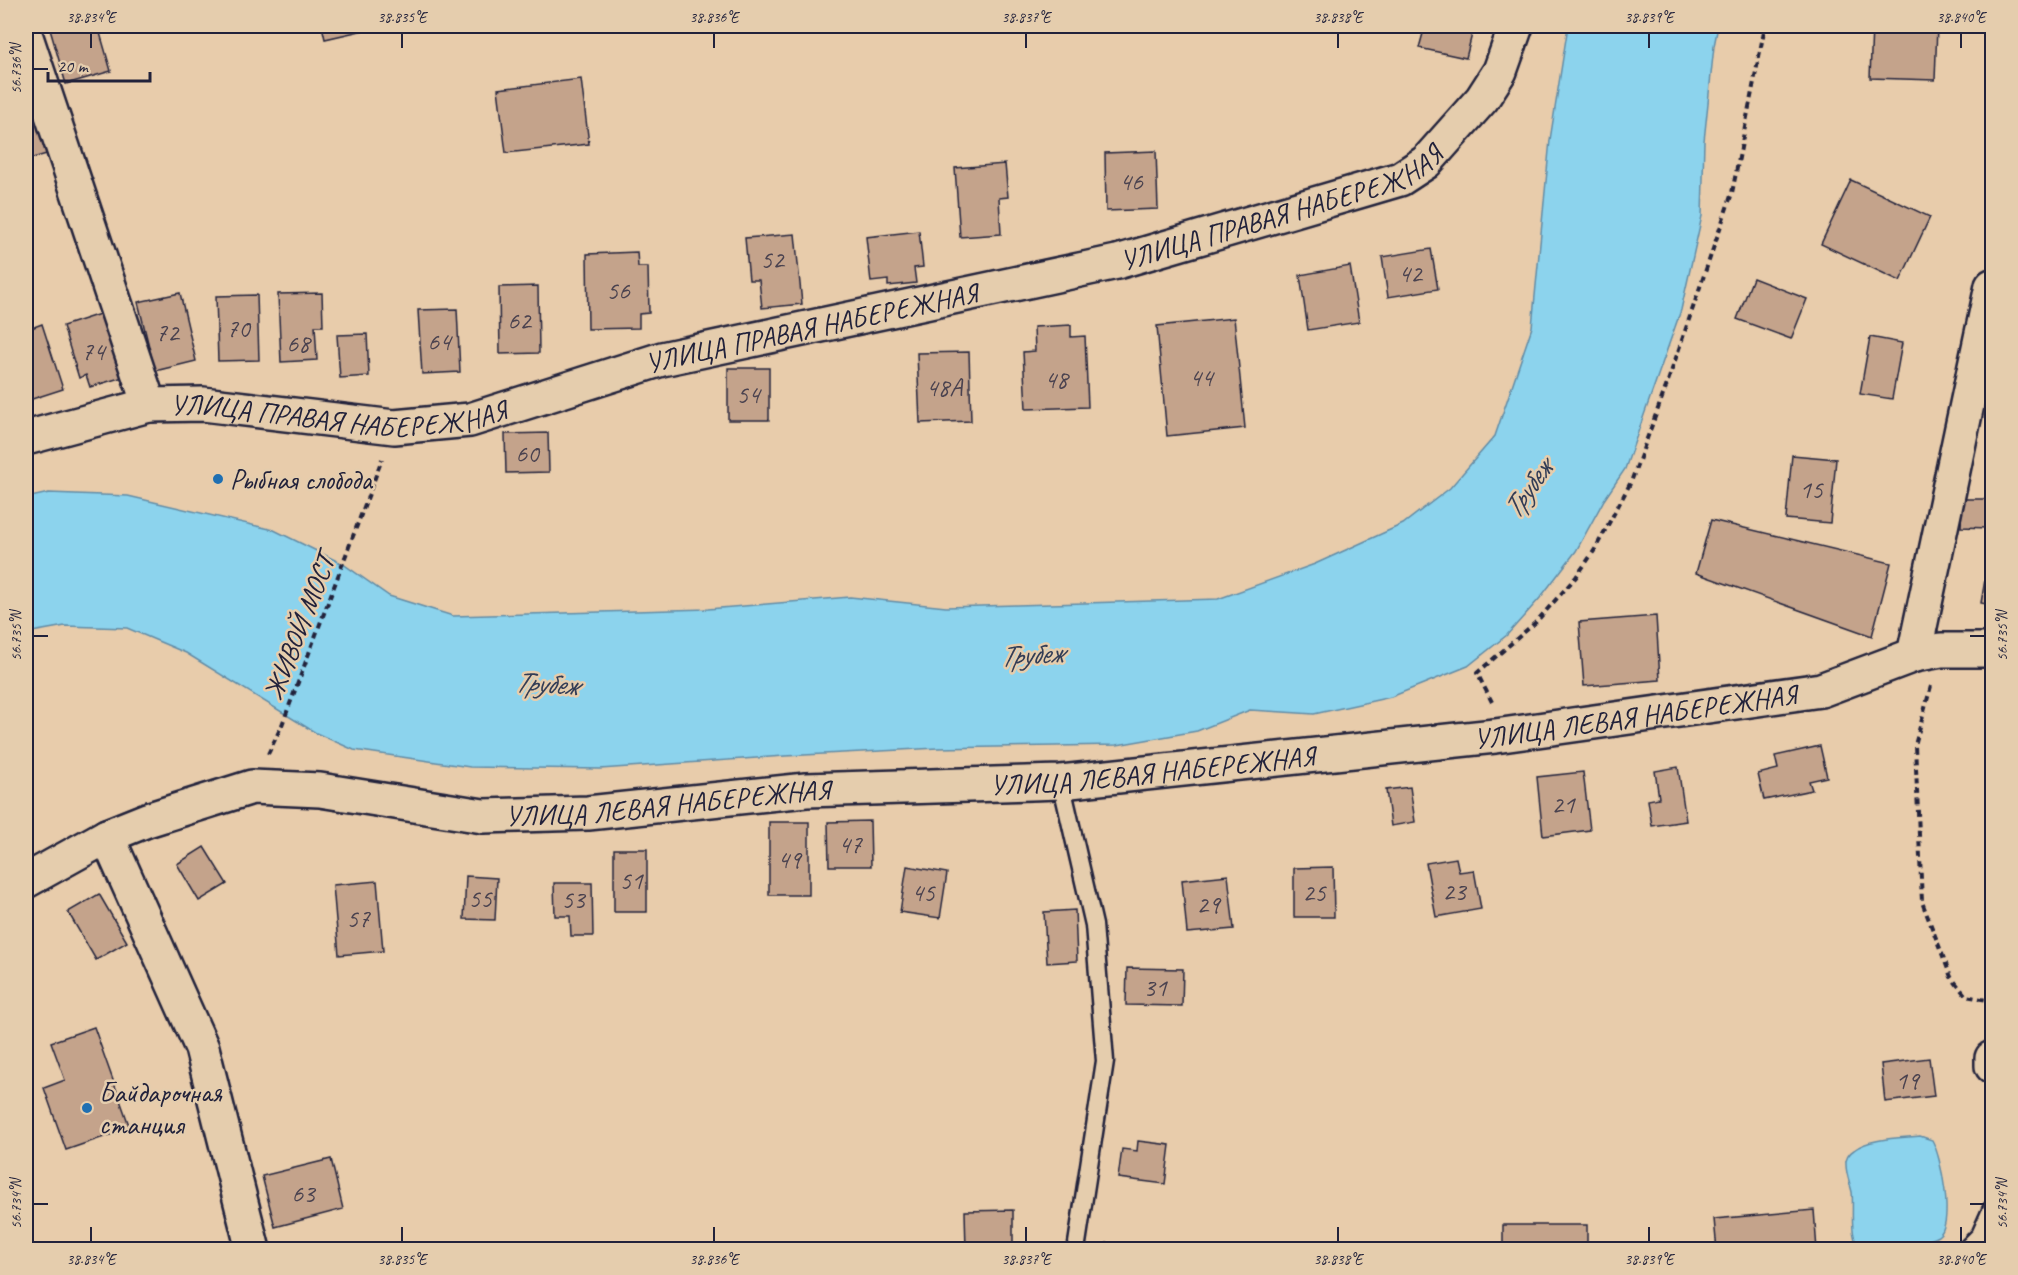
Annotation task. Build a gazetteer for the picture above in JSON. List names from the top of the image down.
{
  "streets": {
    "street": ["УЛИЦА ПРАВАЯ НАБЕРЕЖНАЯ", "УЛИЦА ЛЕВАЯ НАБЕРЕЖНАЯ"],
    "path": ["ЖИВОЙ МОСТ"]
  },
  "crossings": [
    ["УЛИЦА ПРАВАЯ НАБЕРЕЖНАЯ", "ЖИВОЙ МОСТ"]
  ],
  "water": ["Трубеж"],
  "places": ["Рыбная слобода", "Байдарочная станция"],
  "house_numbers": [
    "46",
    "52",
    "42",
    "56",
    "62",
    "70",
    "72",
    "64",
    "68",
    "74",
    "44",
    "48",
    "48А",
    "54",
    "60",
    "15",
    "21",
    "47",
    "49",
    "51",
    "23",
    "45",
    "25",
    "55",
    "53",
    "29",
    "57",
    "31",
    "19",
    "63"
  ],
  "scale_bar": "20 m",
  "coordinates": [
    "38.834°E",
    "38.835°E",
    "38.836°E",
    "38.837°E",
    "38.838°E",
    "38.839°E",
    "38.840°E",
    "56.736°N",
    "56.735°N",
    "56.734°N"
  ]
}
